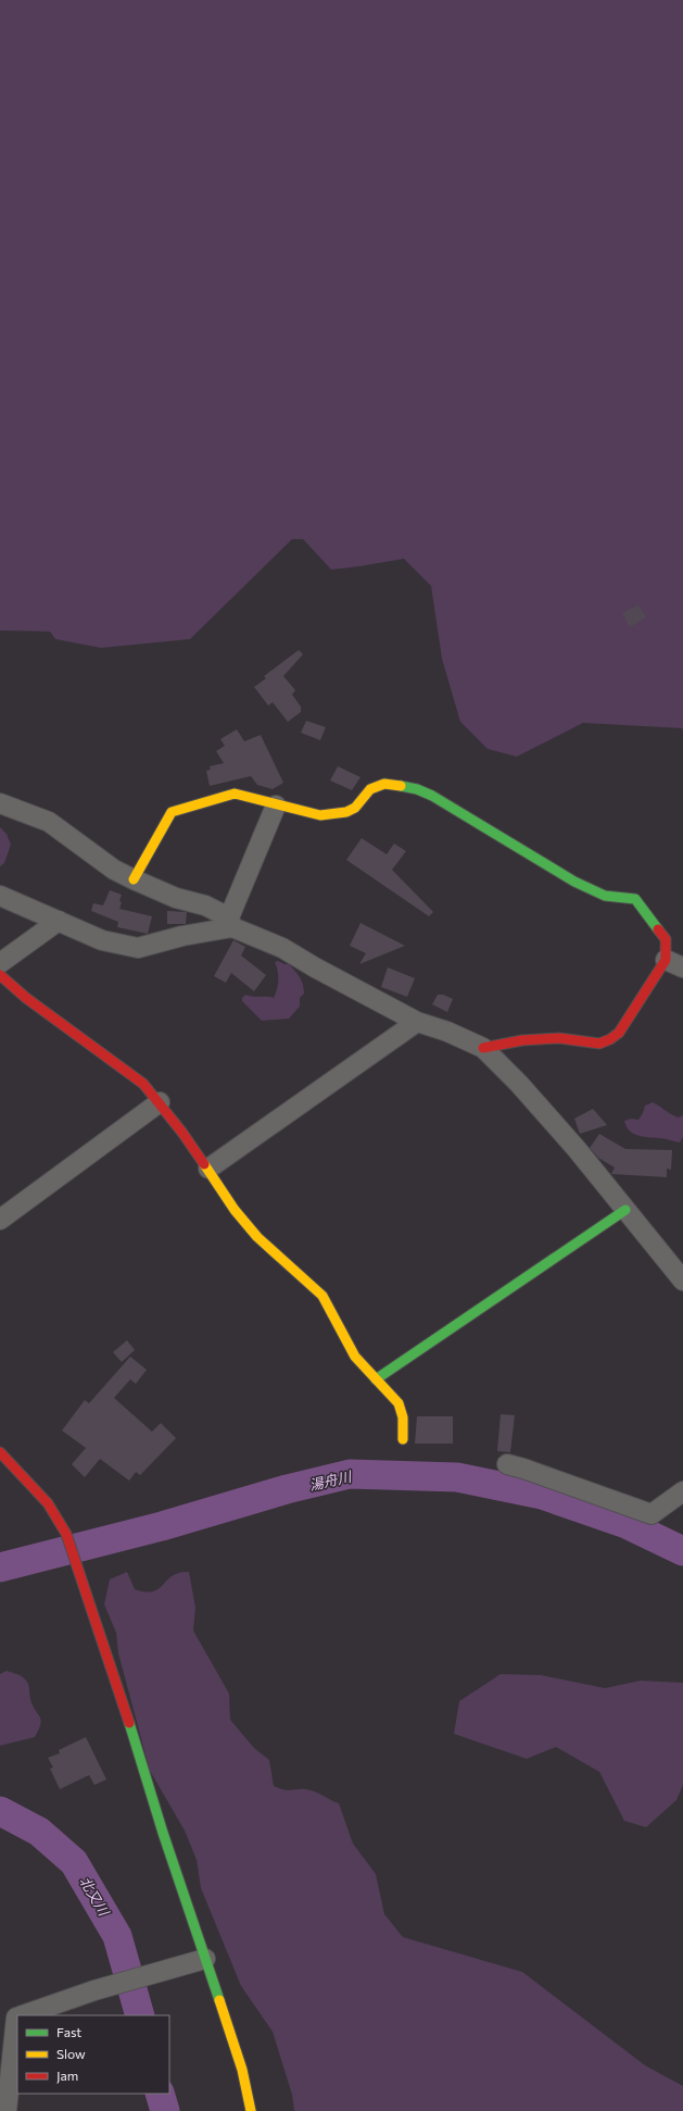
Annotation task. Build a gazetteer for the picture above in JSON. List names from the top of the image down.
{
  "water": ["湯舟川", "北又川"],
  "legend": ["Fast", "Slow", "Jam"]
}
